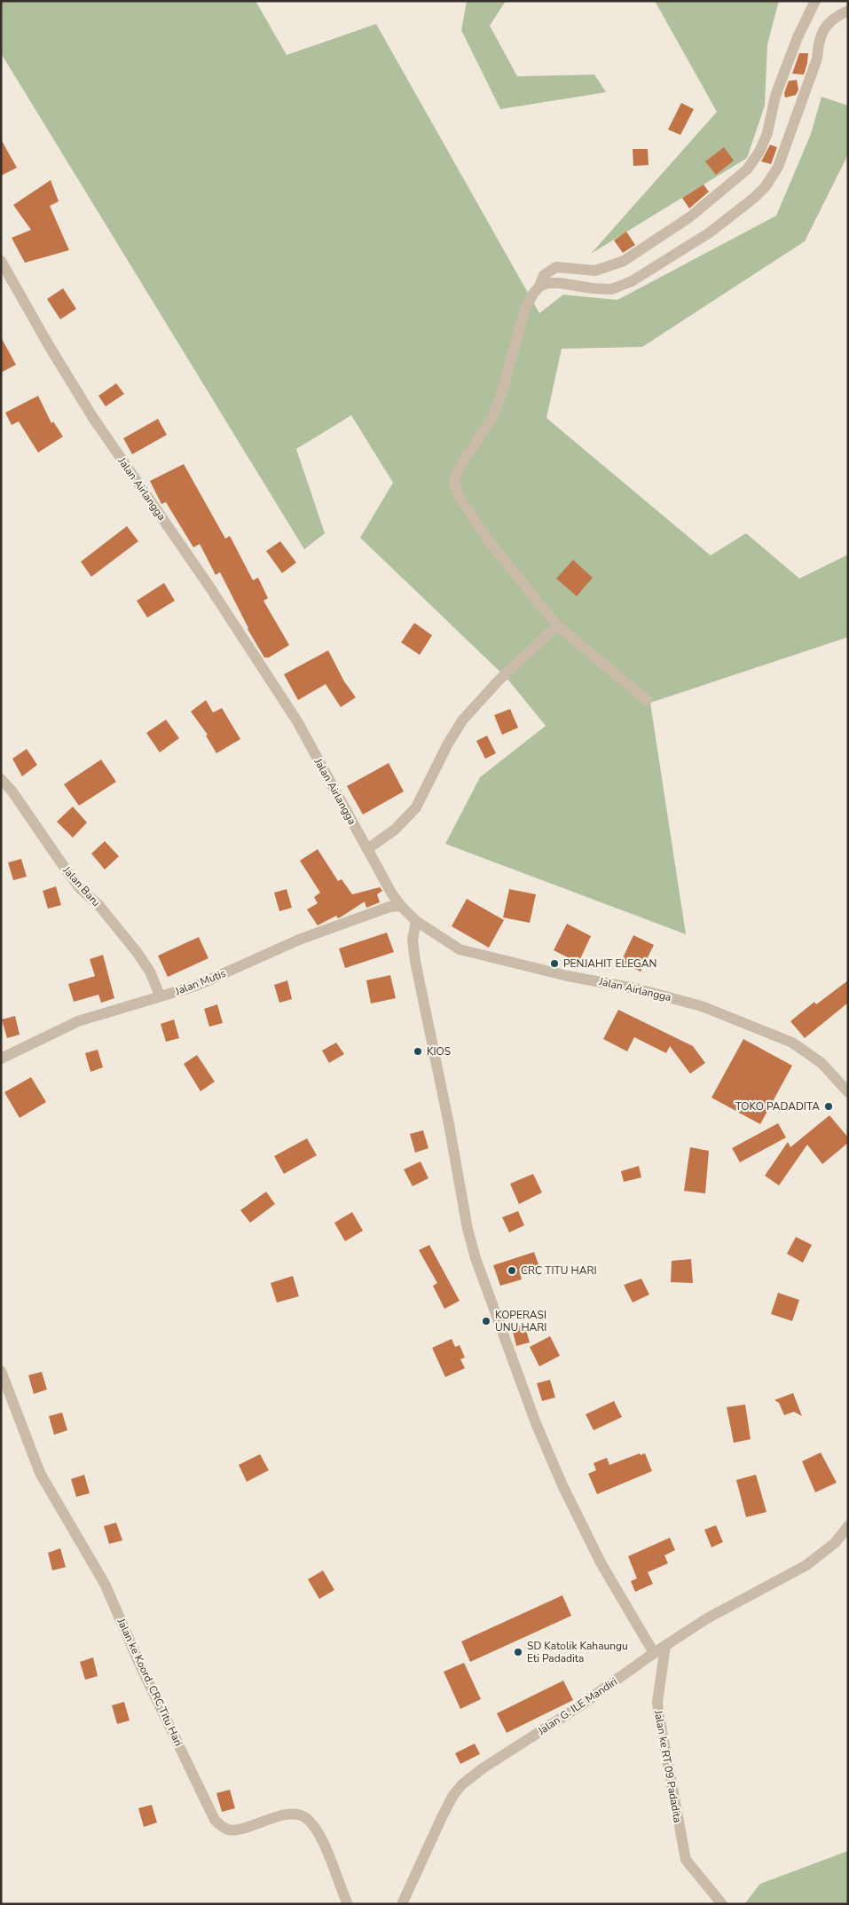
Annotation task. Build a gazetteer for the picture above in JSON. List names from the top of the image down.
{
  "streets": {
    "street": [
      "Jalan Airlangga",
      "Jalan Baru",
      "Jalan Mutis",
      "Jalan ke Koord. CRC Titu Hari",
      "Jalan G. ILE Mandiri",
      "Jalan ke RT 09 Padadita"
    ]
  },
  "crossings": [
    ["Jalan Airlangga", "Jalan Mutis"],
    ["Jalan Baru", "Jalan Mutis"],
    ["Jalan G. ILE Mandiri", "Jalan ke RT 09 Padadita"]
  ],
  "places": [
    "PENJAHIT ELEGAN",
    "KIOS",
    "TOKO PADADITA",
    "CRC TITU HARI",
    "KOPERASI UNU HARI",
    "SD Katolik Kahaungu Eti Padadita"
  ]
}
